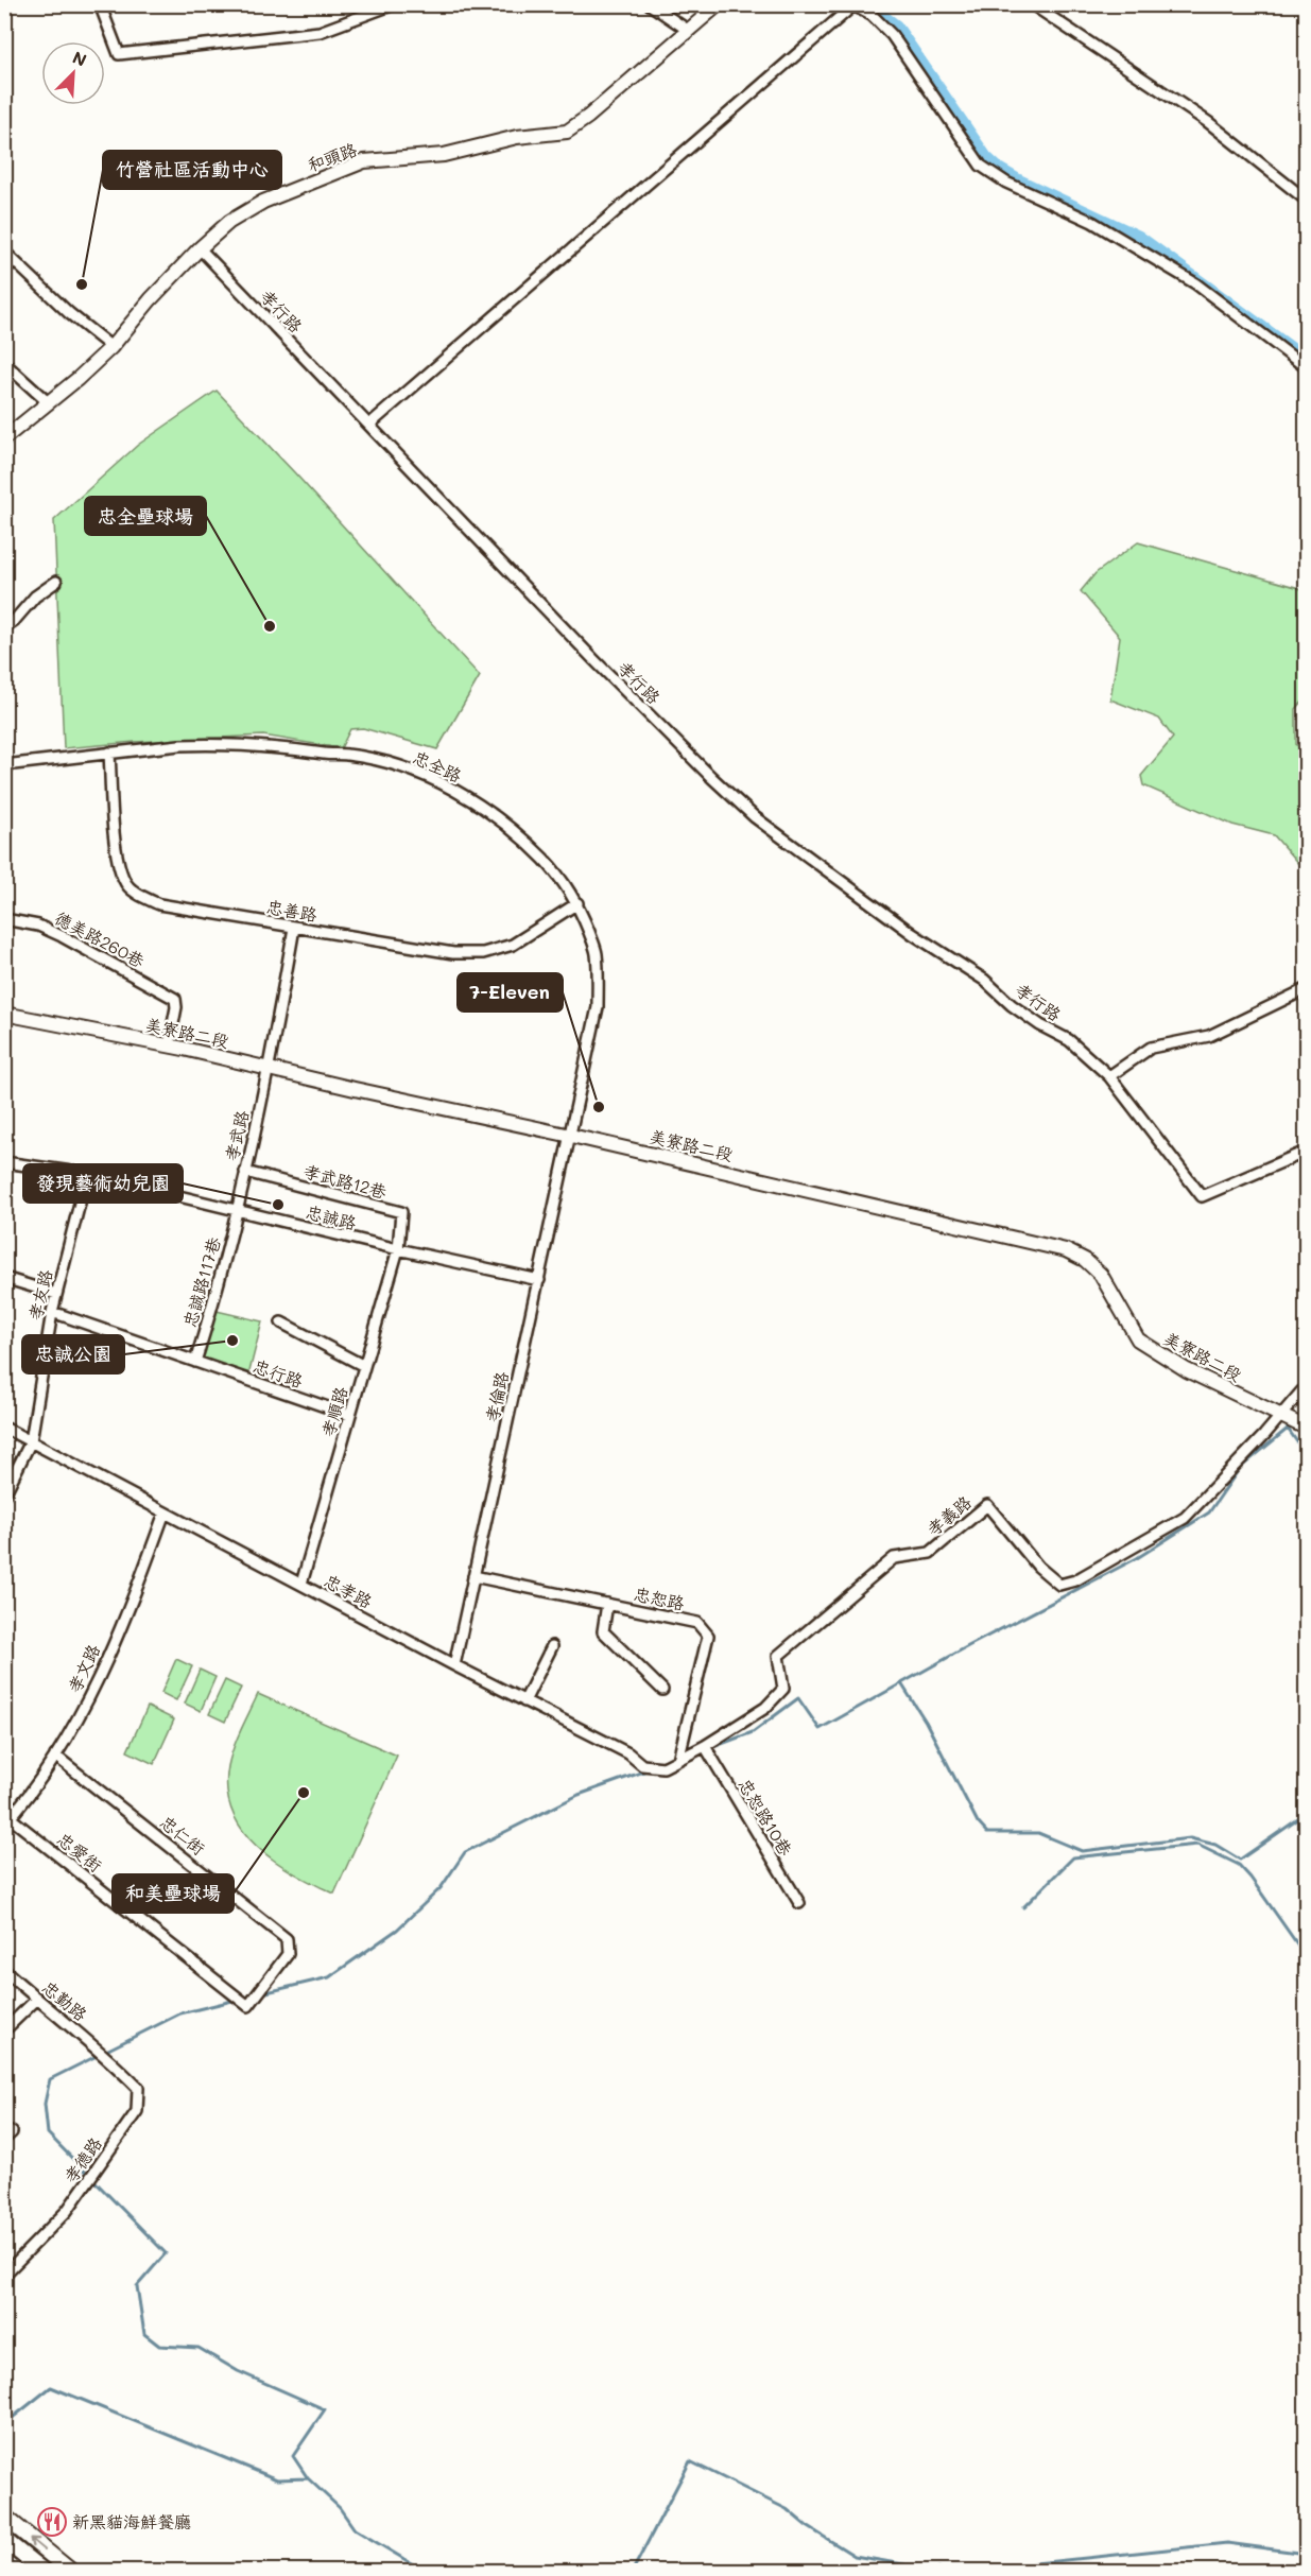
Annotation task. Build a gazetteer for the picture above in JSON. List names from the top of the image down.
{
  "streets": {
    "street": [
      "和頭路",
      "孝行路",
      "忠全路",
      "忠善路",
      "德美路260巷",
      "美寮路二段",
      "孝武路",
      "孝武路12巷",
      "忠誠路",
      "忠誠路117巷",
      "孝友路",
      "忠行路",
      "孝倫路",
      "孝順路",
      "孝義路",
      "忠孝路",
      "忠恕路",
      "孝文路",
      "忠恕路10巷",
      "忠仁街",
      "忠愛街",
      "忠勤路",
      "孝德路"
    ]
  },
  "crossings": [
    ["和頭路", "孝行路"],
    ["忠全路", "忠善路"],
    ["忠全路", "美寮路二段"],
    ["忠全路", "孝倫路"],
    ["忠善路", "孝武路"],
    ["德美路260巷", "美寮路二段"],
    ["美寮路二段", "孝武路"],
    ["美寮路二段", "孝倫路"],
    ["美寮路二段", "孝義路"],
    ["孝武路", "孝武路12巷"],
    ["孝武路", "忠誠路"],
    ["孝武路", "忠誠路117巷"],
    ["孝武路12巷", "忠誠路"],
    ["孝武路12巷", "孝順路"],
    ["忠誠路", "忠誠路117巷"],
    ["忠誠路", "孝友路"],
    ["忠誠路", "孝倫路"],
    ["忠誠路", "孝順路"],
    ["忠誠路117巷", "忠行路"],
    ["孝友路", "忠行路"],
    ["孝友路", "忠孝路"],
    ["忠行路", "孝順路"],
    ["孝倫路", "忠孝路"],
    ["孝倫路", "忠恕路"],
    ["孝順路", "忠孝路"],
    ["孝義路", "忠孝路"],
    ["孝義路", "忠恕路"],
    ["孝義路", "忠恕路10巷"],
    ["忠孝路", "忠恕路"],
    ["忠孝路", "孝文路"],
    ["孝文路", "忠仁街"],
    ["孝文路", "忠愛街"],
    ["忠仁街", "忠愛街"],
    ["忠勤路", "孝德路"]
  ],
  "places": {
    "other": [
      "竹營社區活動中心",
      "忠全壘球場",
      "7-Eleven",
      "發現藝術幼兒園",
      "忠誠公園",
      "和美壘球場"
    ],
    "restaurant": ["新黑貓海鮮餐廳"]
  },
  "north": "top right"
}
